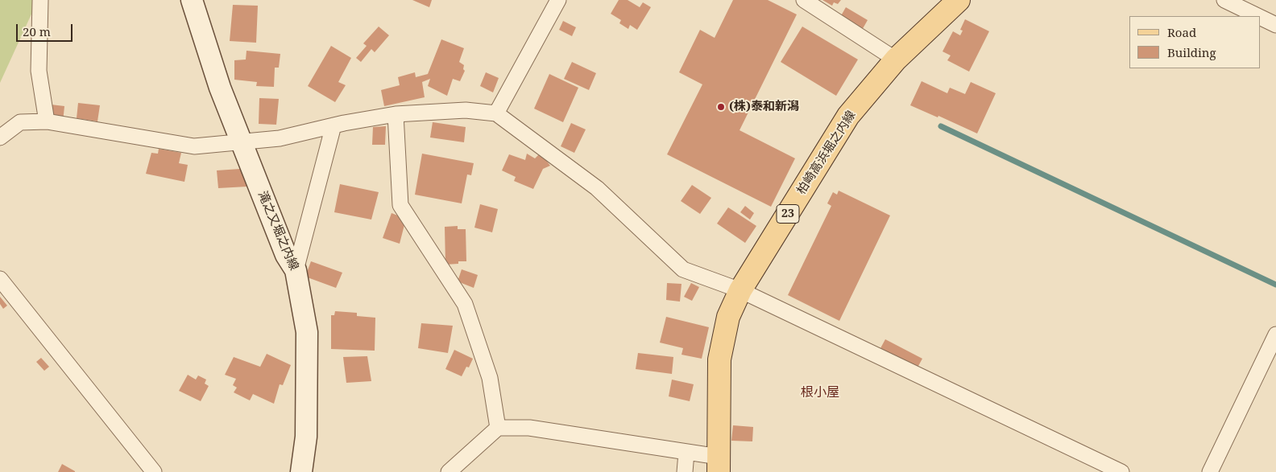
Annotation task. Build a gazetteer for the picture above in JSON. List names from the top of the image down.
{
  "streets": {
    "main road": ["柏崎高浜堀之内線", "23", "滝之又堀之内線"]
  },
  "districts": ["根小屋"],
  "places": ["(株)泰和新潟"],
  "legend": ["Road", "Building"],
  "scale_bar": "20 m"
}
